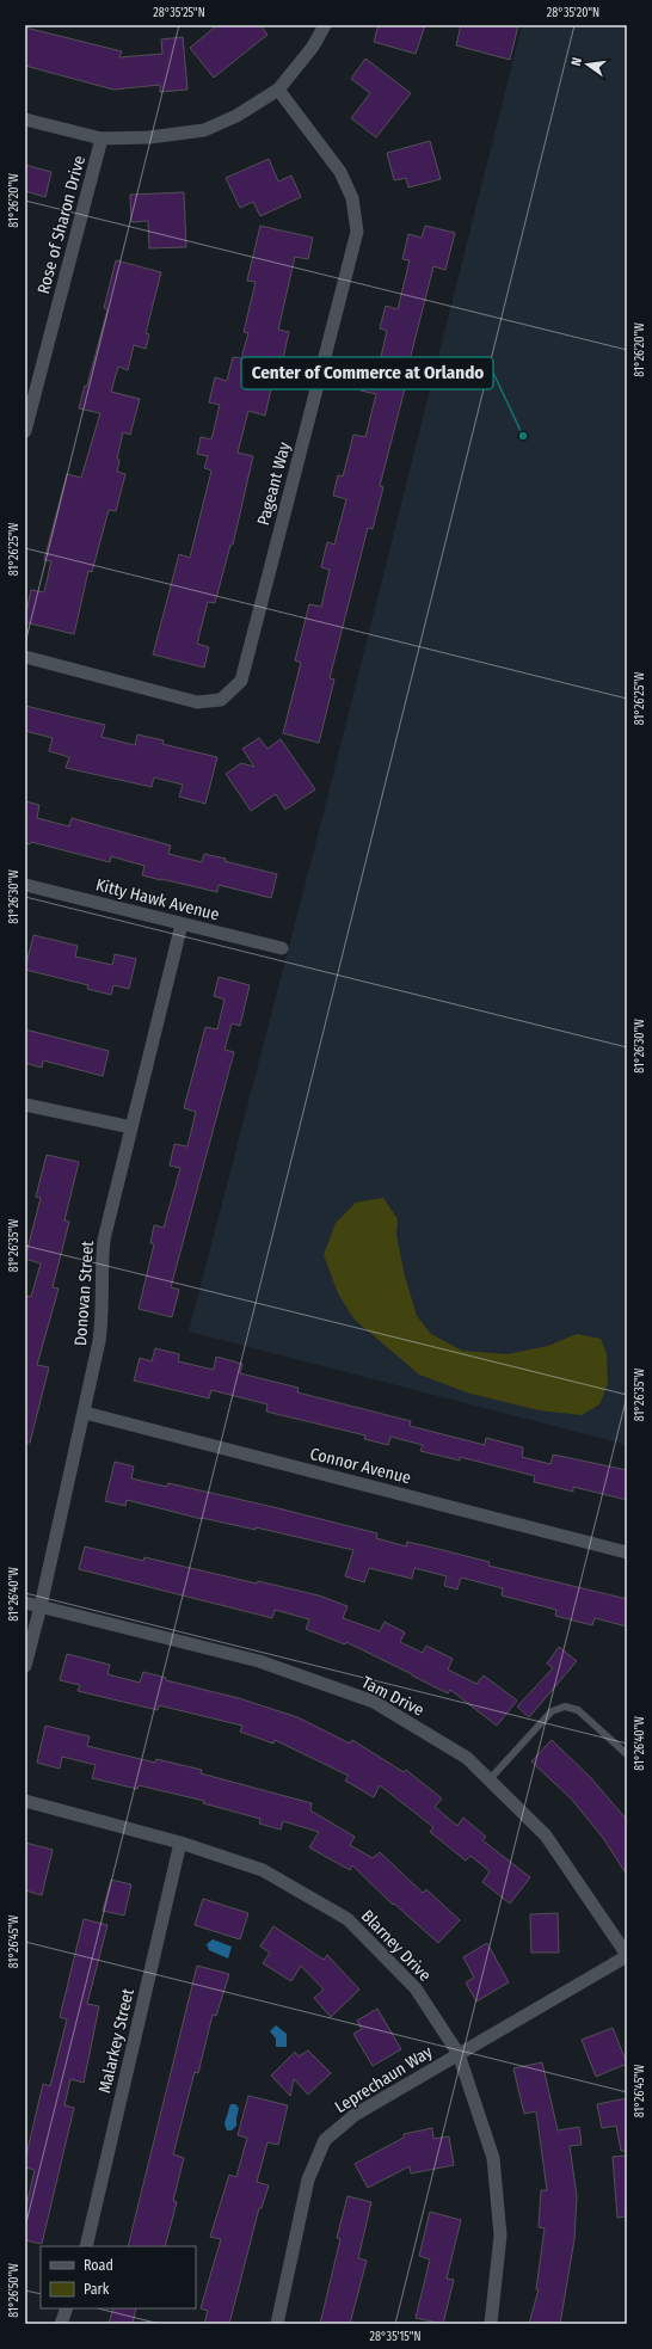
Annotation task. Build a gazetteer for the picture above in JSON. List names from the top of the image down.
{
  "streets": {
    "street": [
      "Rose of Sharon Drive",
      "Pageant Way",
      "Kitty Hawk Avenue",
      "Donovan Street",
      "Connor Avenue",
      "Tam Drive",
      "Blarney Drive",
      "Malarkey Street",
      "Leprechaun Way"
    ]
  },
  "crossings": [
    ["Kitty Hawk Avenue", "Donovan Street"],
    ["Donovan Street", "Connor Avenue"],
    ["Donovan Street", "Tam Drive"],
    ["Tam Drive", "Leprechaun Way"],
    ["Blarney Drive", "Malarkey Street"],
    ["Blarney Drive", "Leprechaun Way"]
  ],
  "places": ["Center of Commerce at Orlando"],
  "legend": ["Road", "Park"],
  "north": "left",
  "coordinates": [
    "28°35'25\"N",
    "28°35'20\"N",
    "81°26'20\"W",
    "81°26'25\"W",
    "81°26'30\"W",
    "81°26'35\"W",
    "81°26'40\"W",
    "81°26'45\"W",
    "81°26'50\"W",
    "28°35'15\"N"
  ]
}
